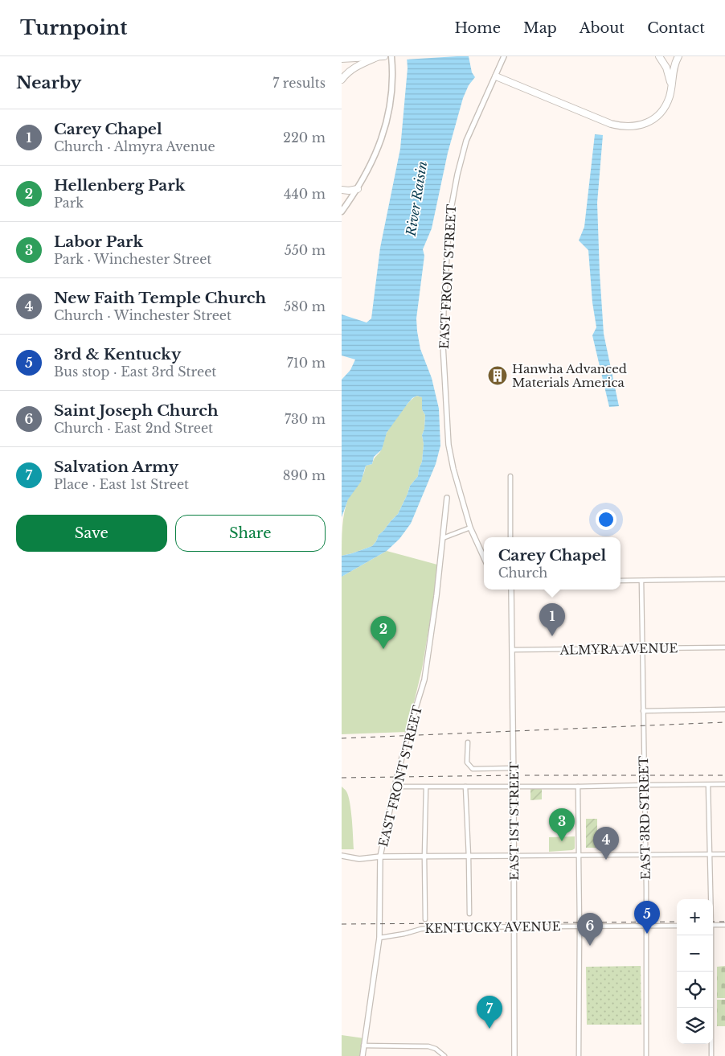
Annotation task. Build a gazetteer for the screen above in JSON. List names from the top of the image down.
{
  "streets": {
    "street": [
      "EAST FRONT STREET",
      "ALMYRA AVENUE",
      "EAST 3RD STREET",
      "EAST 1ST STREET",
      "KENTUCKY AVENUE"
    ]
  },
  "crossings": [
    ["EAST FRONT STREET", "KENTUCKY AVENUE"],
    ["ALMYRA AVENUE", "EAST 3RD STREET"],
    ["ALMYRA AVENUE", "EAST 1ST STREET"],
    ["EAST 3RD STREET", "KENTUCKY AVENUE"],
    ["EAST 1ST STREET", "KENTUCKY AVENUE"]
  ],
  "water": ["River Raisin"],
  "places": {
    "building": ["Hanwha Advanced Materials America"]
  },
  "page": {
    "header": "Turnpoint",
    "nav": [
      "Home",
      "Map",
      "About",
      "Contact"
    ],
    "heading": ["Nearby", "7 results"],
    "list": [
      {
        "mark": "1",
        "name": "Carey Chapel",
        "note": "Church · Almyra Avenue",
        "value": "220 m"
      },
      {
        "mark": "2",
        "name": "Hellenberg Park",
        "note": "Park",
        "value": "440 m"
      },
      {
        "mark": "3",
        "name": "Labor Park",
        "note": "Park · Winchester Street",
        "value": "550 m"
      },
      {
        "mark": "4",
        "name": "New Faith Temple Church",
        "note": "Church · Winchester Street",
        "value": "580 m"
      },
      {
        "mark": "5",
        "name": "3rd & Kentucky",
        "note": "Bus stop · East 3rd Street",
        "value": "710 m"
      },
      {
        "mark": "6",
        "name": "Saint Joseph Church",
        "note": "Church · East 2nd Street",
        "value": "730 m"
      },
      {
        "mark": "7",
        "name": "Salvation Army",
        "note": "Place · East 1st Street",
        "value": "890 m"
      }
    ],
    "buttons": ["Save", "Share"],
    "popup": ["Carey Chapel", "Church"],
    "pins": [
      "1",
      "2",
      "3",
      "4",
      "5",
      "6",
      "7"
    ],
    "map_buttons": ["+", "−"]
  }
}
